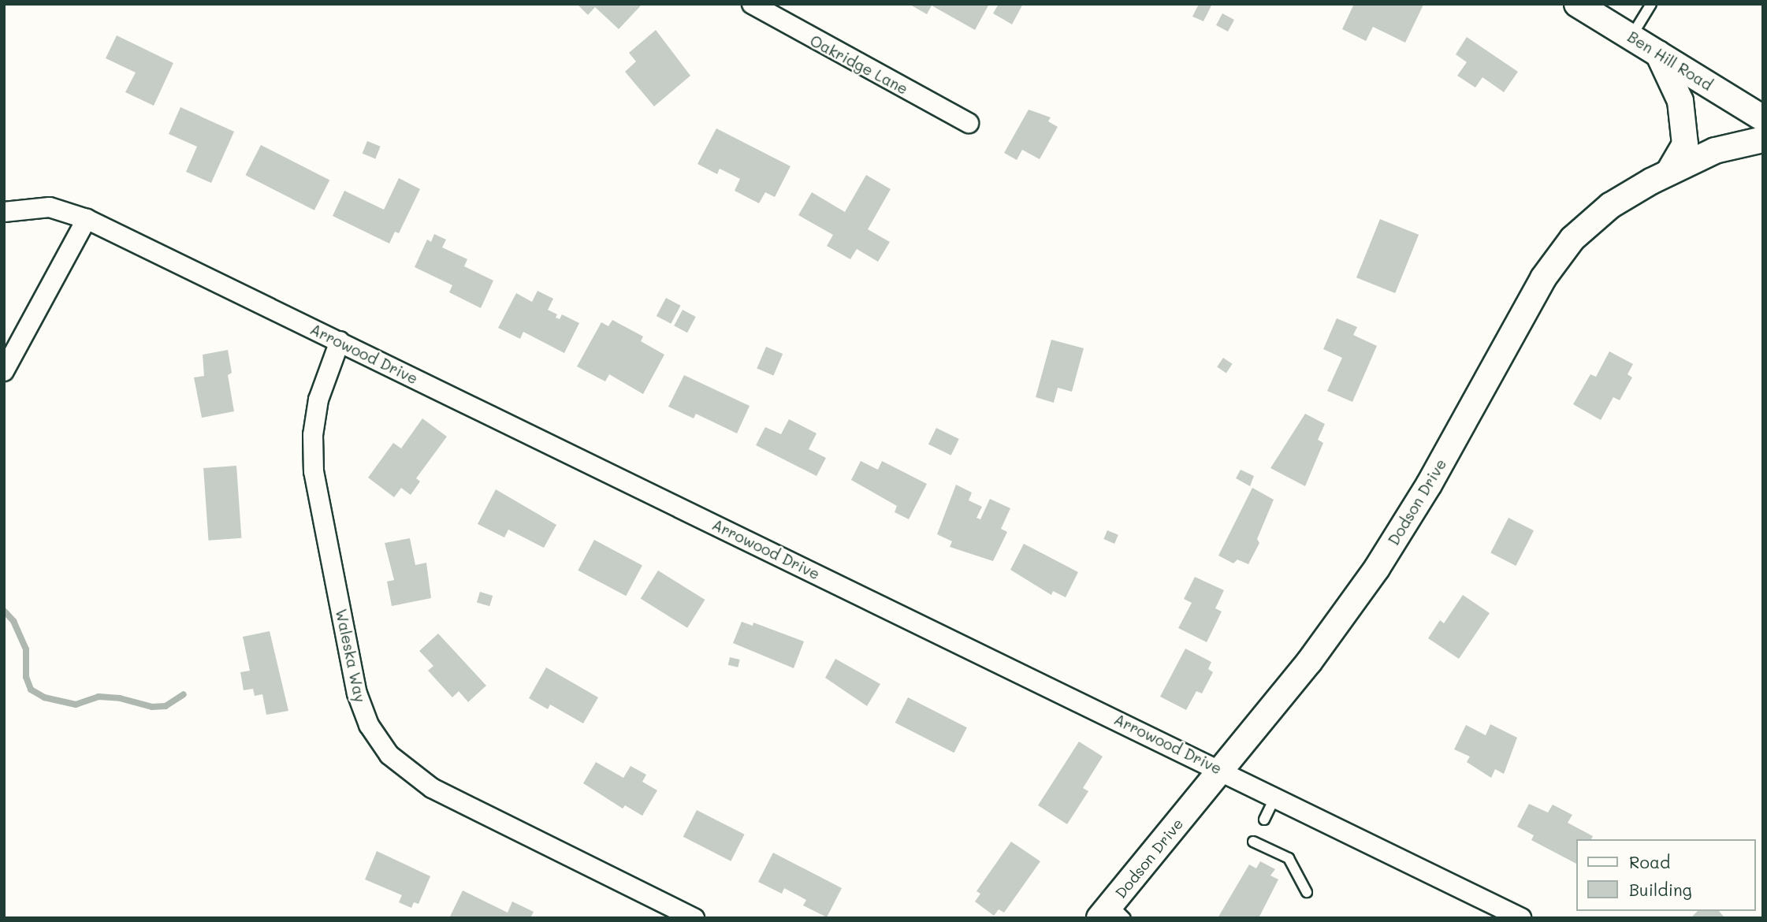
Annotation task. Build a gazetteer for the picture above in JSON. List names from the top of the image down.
{
  "streets": {
    "street": [
      "Ben Hill Road",
      "Oakridge Lane",
      "Arrowood Drive",
      "Dodson Drive",
      "Waleska Way"
    ]
  },
  "crossings": [
    ["Arrowood Drive", "Dodson Drive"],
    ["Arrowood Drive", "Waleska Way"]
  ],
  "legend": ["Road", "Building"]
}
